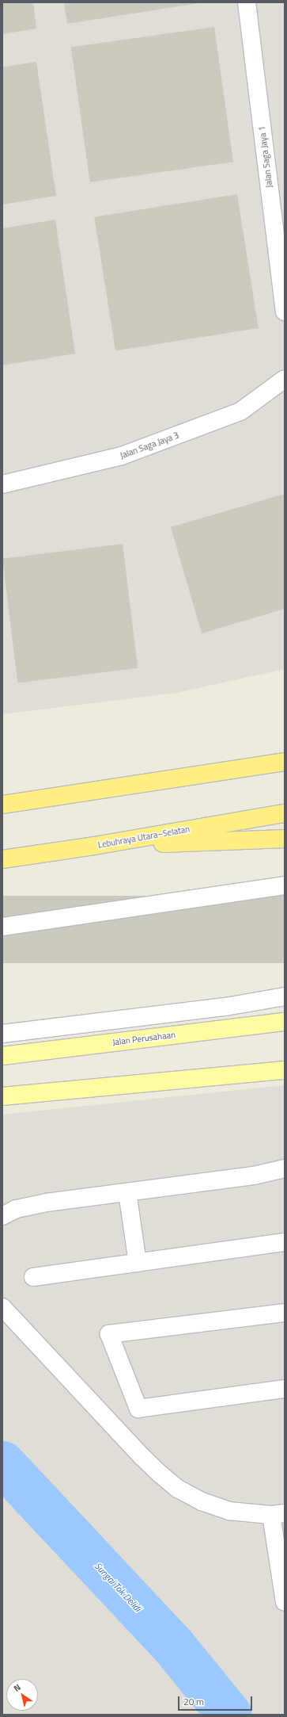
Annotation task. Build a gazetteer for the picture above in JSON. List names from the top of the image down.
{
  "streets": {
    "highway": ["Lebuhraya Utara–Selatan"],
    "main road": ["Jalan Perusahaan"],
    "street": ["Jalan Saga Jaya 1", "Jalan Saga Jaya 3"]
  },
  "water": ["Sungai Tok Delidi"],
  "scale_bar": "20 m",
  "north": "top left"
}
